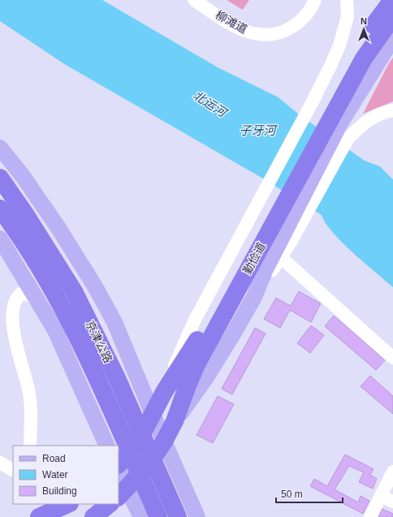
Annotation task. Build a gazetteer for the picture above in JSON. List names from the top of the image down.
{
  "streets": {
    "highway": ["勤俭道", "京津公路"],
    "street": ["柳滩道"]
  },
  "water": ["北运河", "子牙河"],
  "legend": ["Road", "Water", "Building"],
  "scale_bar": "50 m",
  "north": "top"
}
